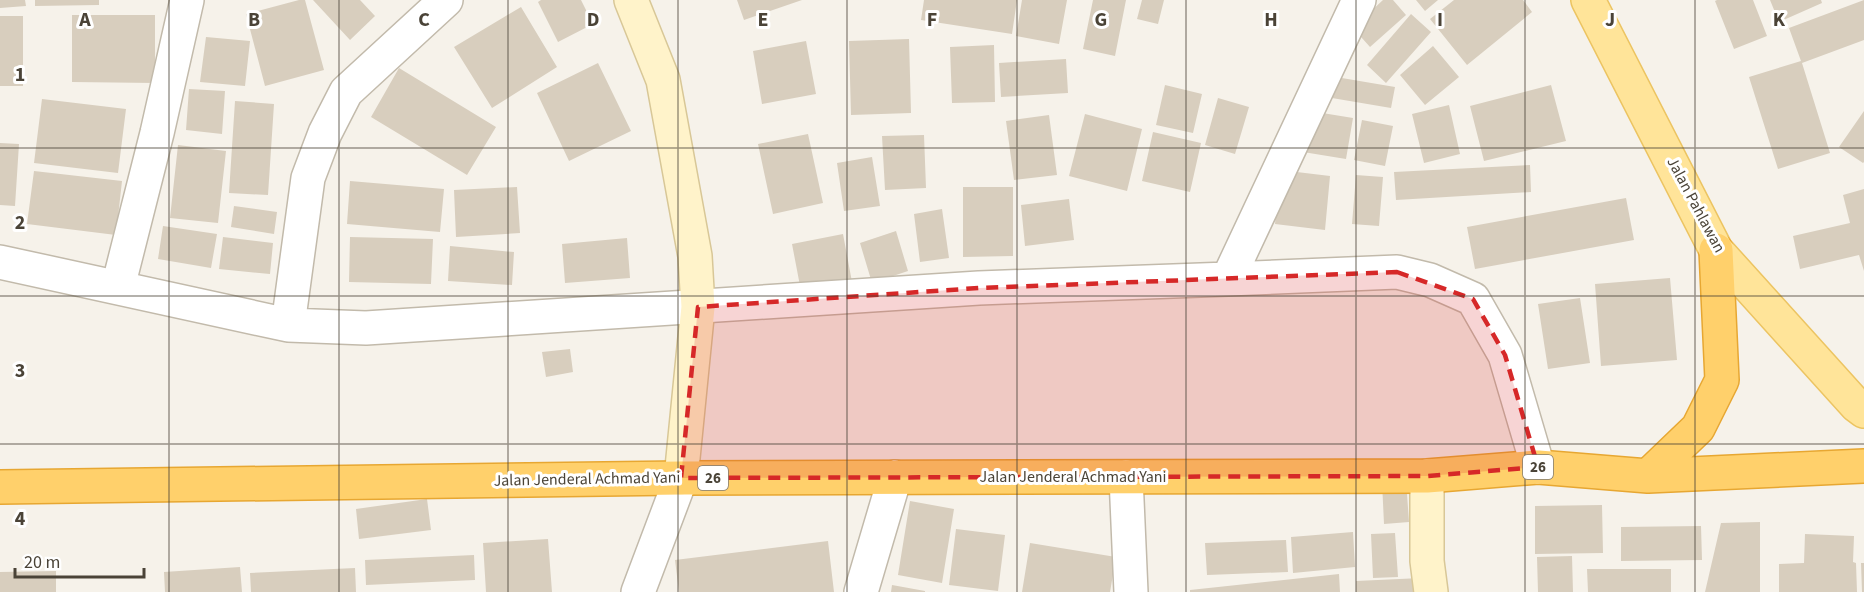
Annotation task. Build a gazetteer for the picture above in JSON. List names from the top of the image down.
{
  "streets": {
    "highway": ["26", "Jalan Jenderal Achmad Yani"],
    "main road": ["Jalan Pahlawan"]
  },
  "crossings": [
    ["26", "Jalan Jenderal Achmad Yani"]
  ],
  "scale_bar": "20 m",
  "grid": {
    "columns": [
      "A",
      "B",
      "C",
      "D",
      "E",
      "F",
      "G",
      "H",
      "I",
      "J",
      "K"
    ],
    "rows": [
      "1",
      "2",
      "3",
      "4"
    ]
  }
}
